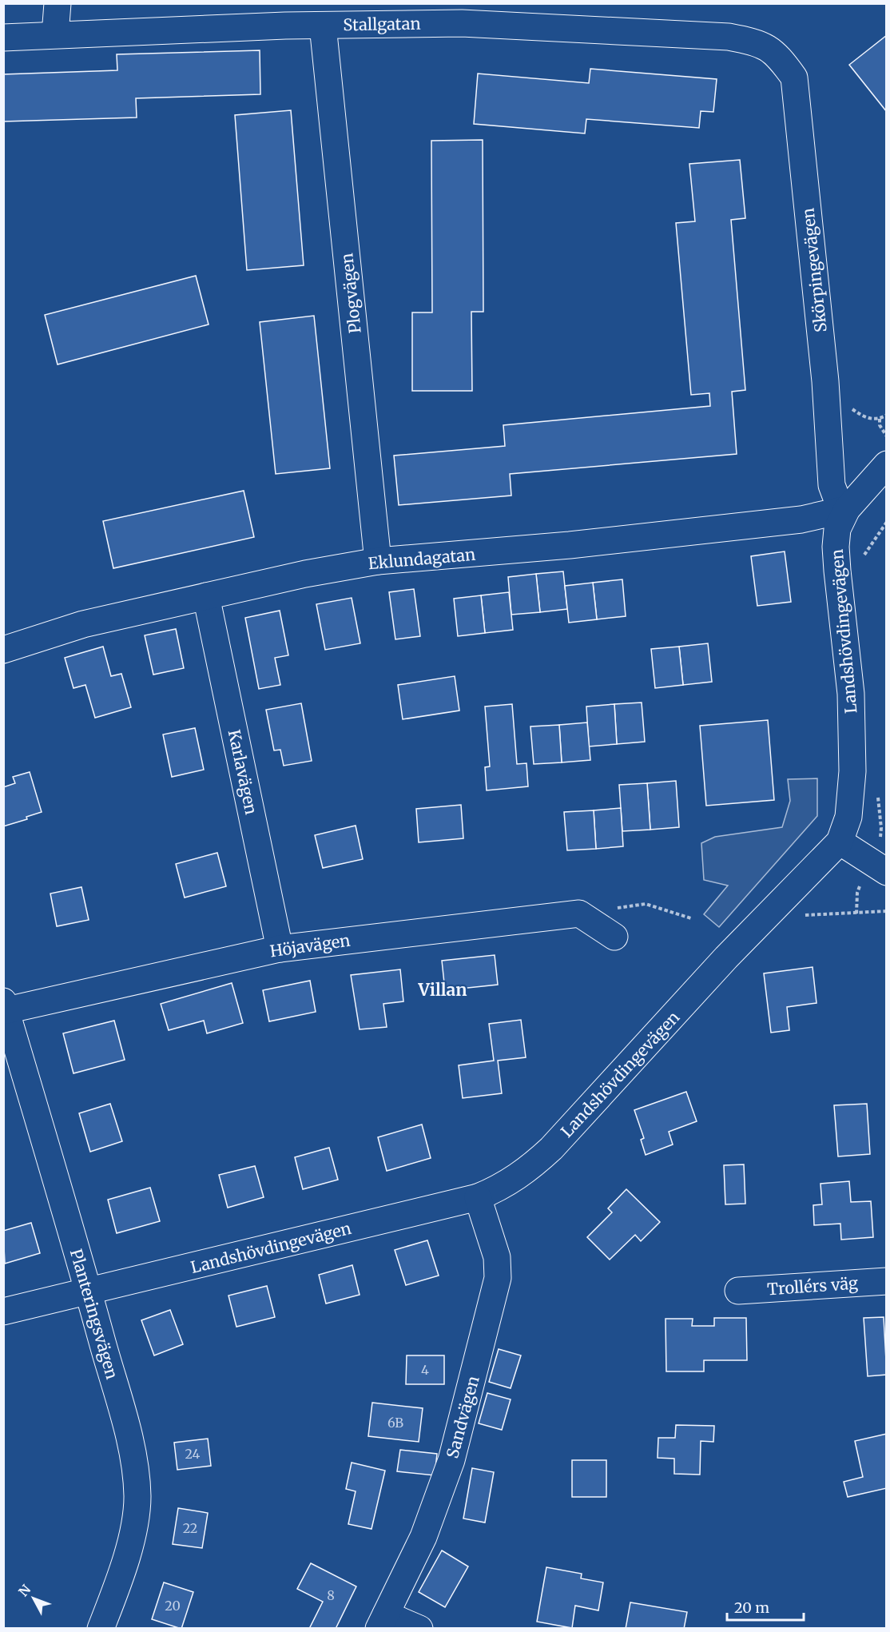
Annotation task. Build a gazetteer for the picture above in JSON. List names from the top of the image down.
{
  "streets": {
    "street": [
      "Stallgatan",
      "Skörpingevägen",
      "Plogvägen",
      "Eklundagatan",
      "Landshövdingevägen",
      "Karlavägen",
      "Höjavägen",
      "Trollérs väg",
      "Planteringsvägen",
      "Sandvägen"
    ]
  },
  "crossings": [
    ["Stallgatan", "Skörpingevägen"],
    ["Stallgatan", "Plogvägen"],
    ["Skörpingevägen", "Eklundagatan"],
    ["Skörpingevägen", "Landshövdingevägen"],
    ["Plogvägen", "Eklundagatan"],
    ["Eklundagatan", "Landshövdingevägen"],
    ["Eklundagatan", "Karlavägen"],
    ["Landshövdingevägen", "Planteringsvägen"],
    ["Landshövdingevägen", "Sandvägen"],
    ["Karlavägen", "Höjavägen"],
    ["Höjavägen", "Planteringsvägen"]
  ],
  "districts": ["Villan"],
  "house_numbers": [
    "4",
    "6B",
    "24",
    "22",
    "8",
    "20"
  ],
  "scale_bar": "20 m",
  "north": "top left"
}
